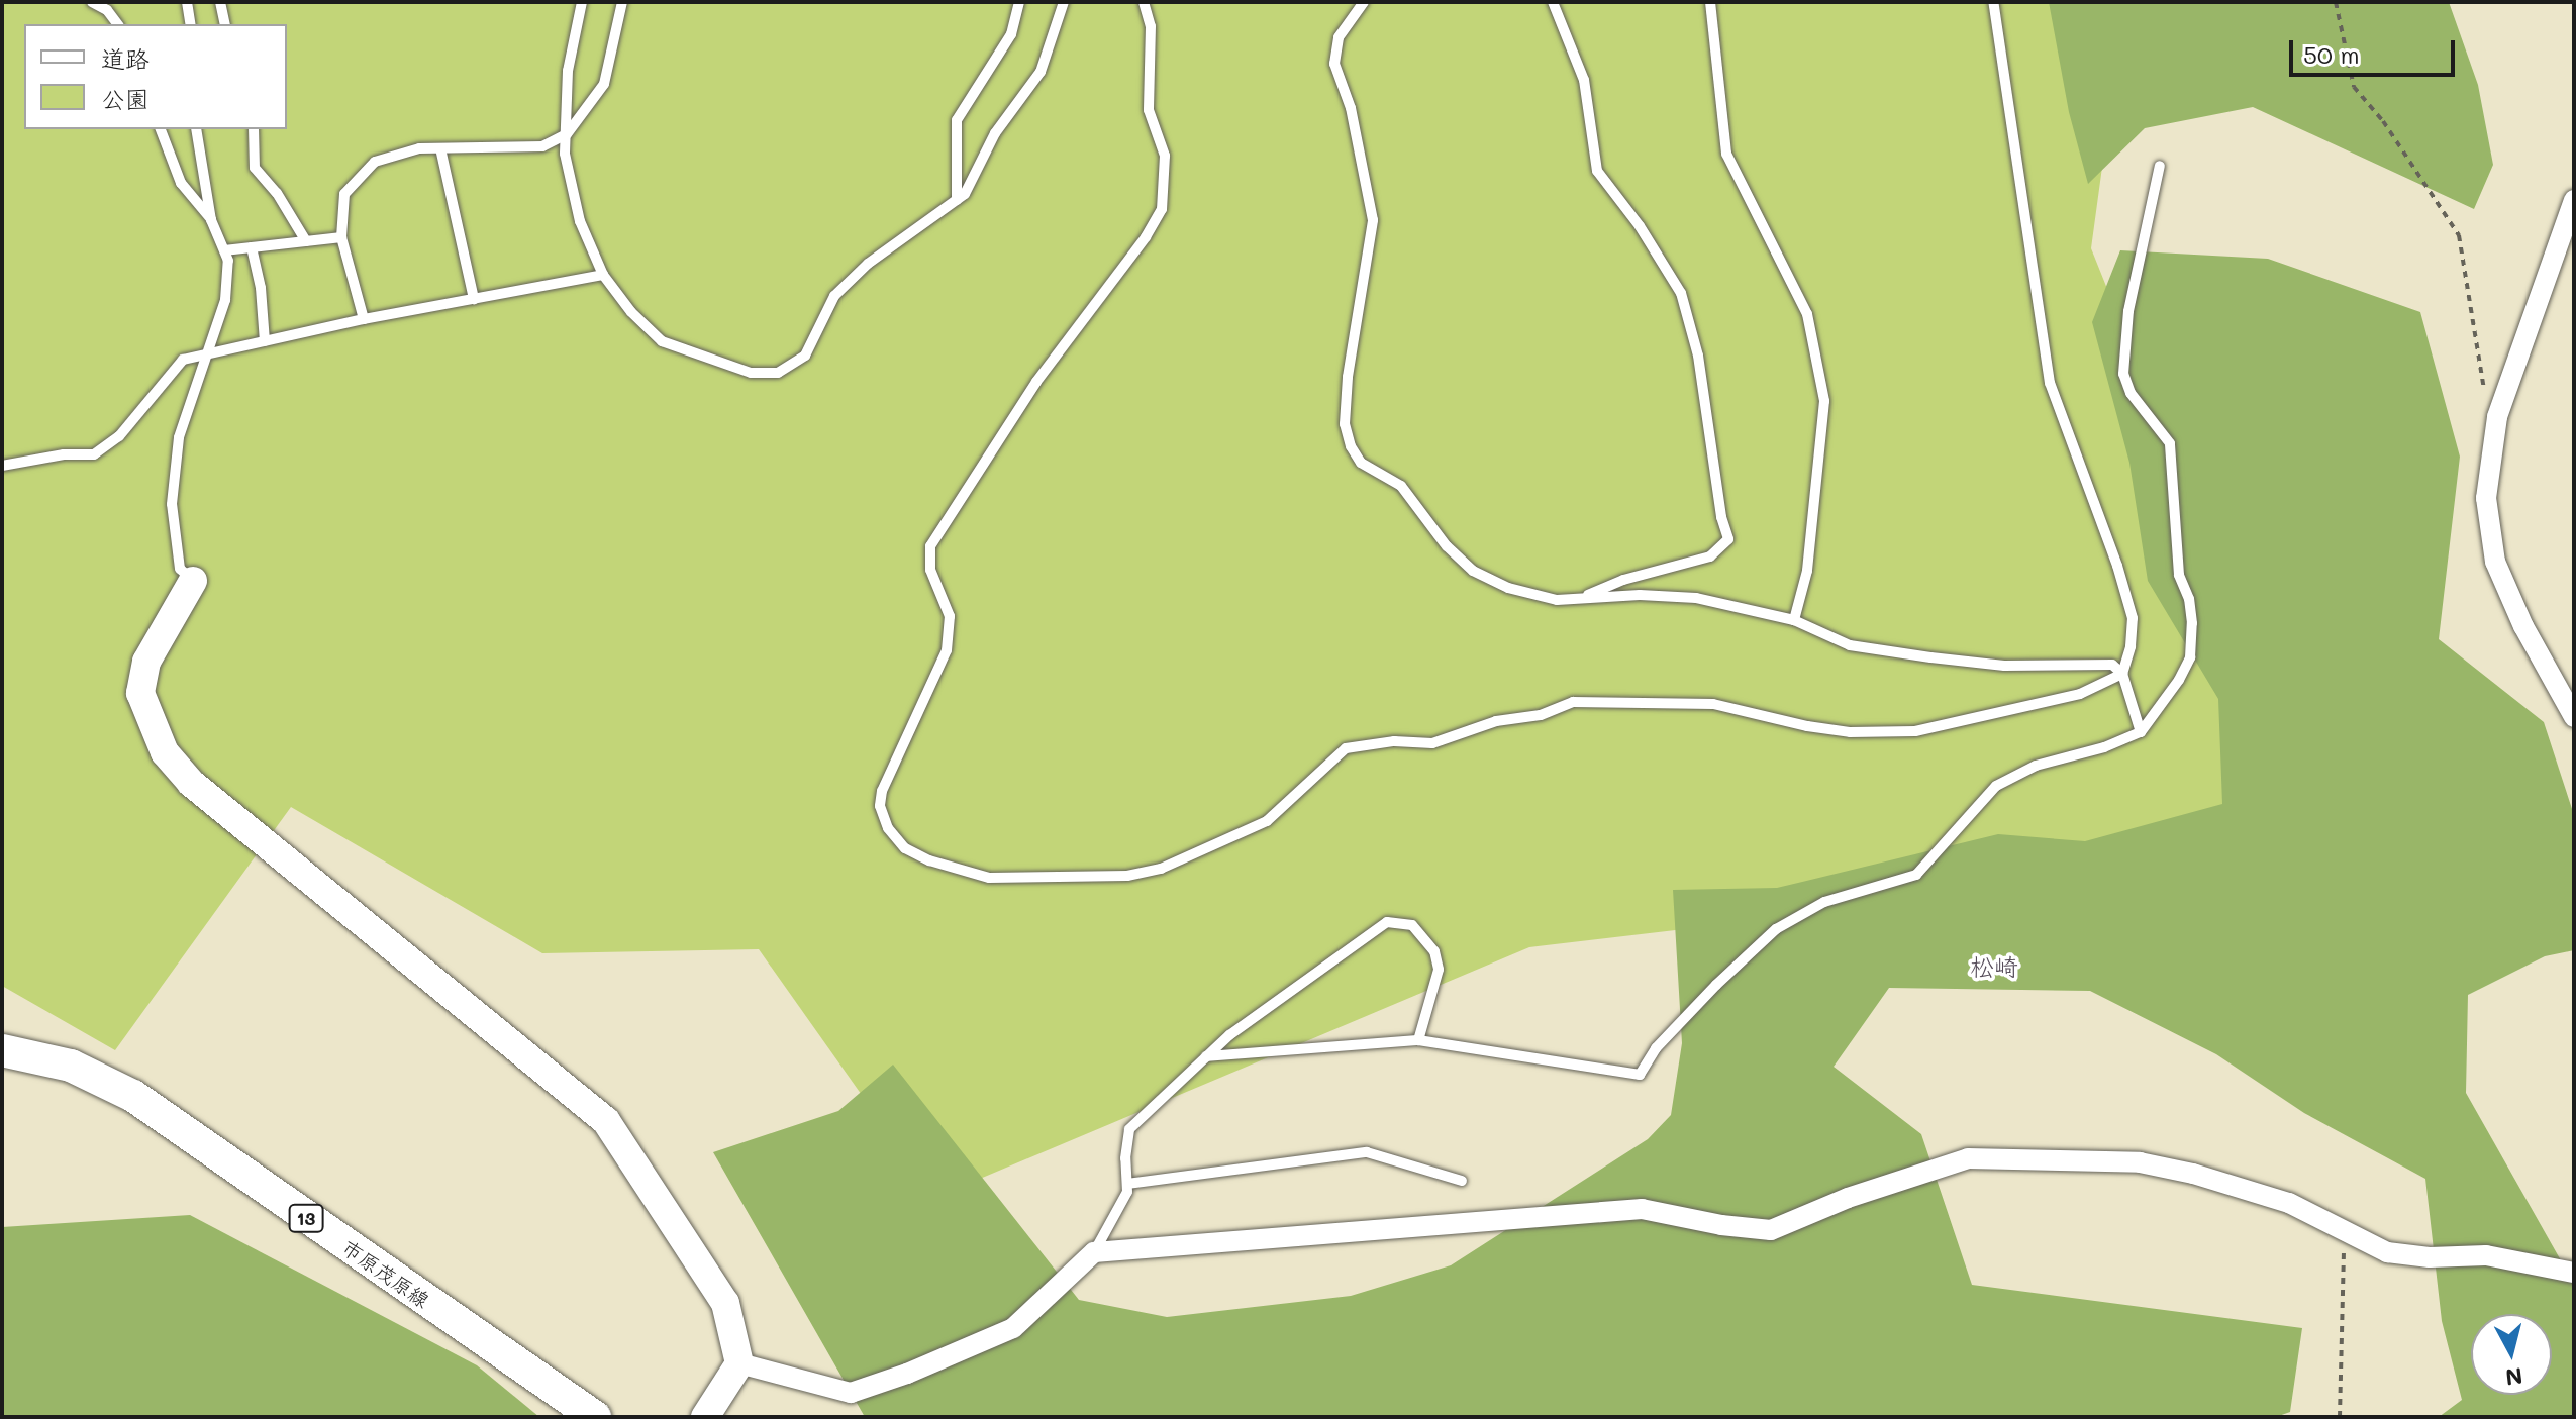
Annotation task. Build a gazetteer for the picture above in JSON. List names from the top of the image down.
{
  "streets": {
    "main road": ["13", "市原茂原線"]
  },
  "districts": ["松崎"],
  "legend": ["道路", "公園"],
  "scale_bar": "50 m",
  "north": "bottom"
}
